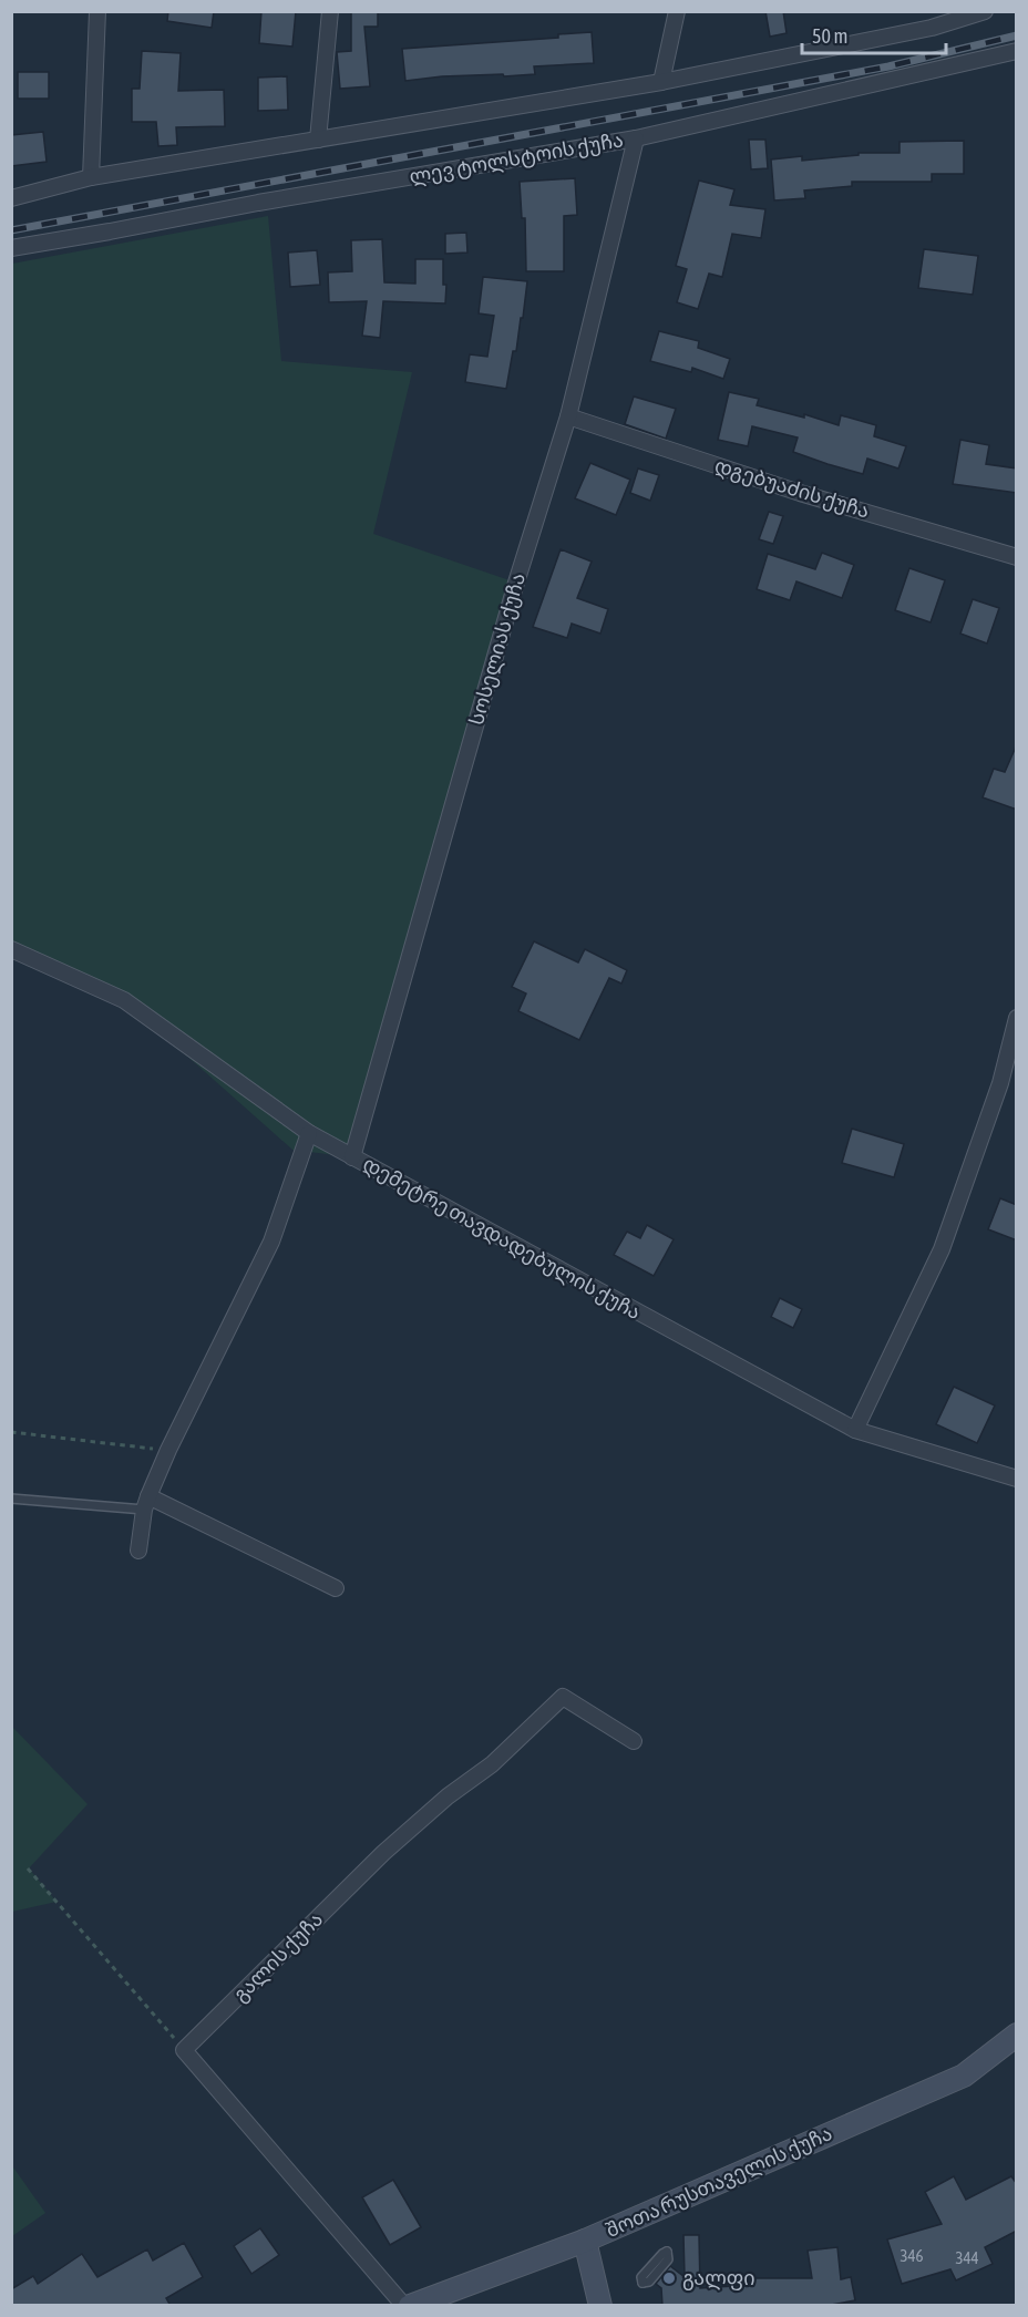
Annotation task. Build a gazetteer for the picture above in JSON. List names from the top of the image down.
{
  "streets": {
    "main road": ["შოთა რუსთაველის ქუჩა"],
    "street": [
      "ლევ ტოლსტოის ქუჩა",
      "დგებუაძის ქუჩა",
      "სოსელიას ქუჩა",
      "დემეტრე თავდადებულის ქუჩა",
      "გალის ქუჩა"
    ]
  },
  "crossings": [
    ["ლევ ტოლსტოის ქუჩა", "სოსელიას ქუჩა"],
    ["დგებუაძის ქუჩა", "სოსელიას ქუჩა"],
    ["სოსელიას ქუჩა", "დემეტრე თავდადებულის ქუჩა"]
  ],
  "places": ["გალფი"],
  "house_numbers": ["346", "344"],
  "scale_bar": "50 m"
}
